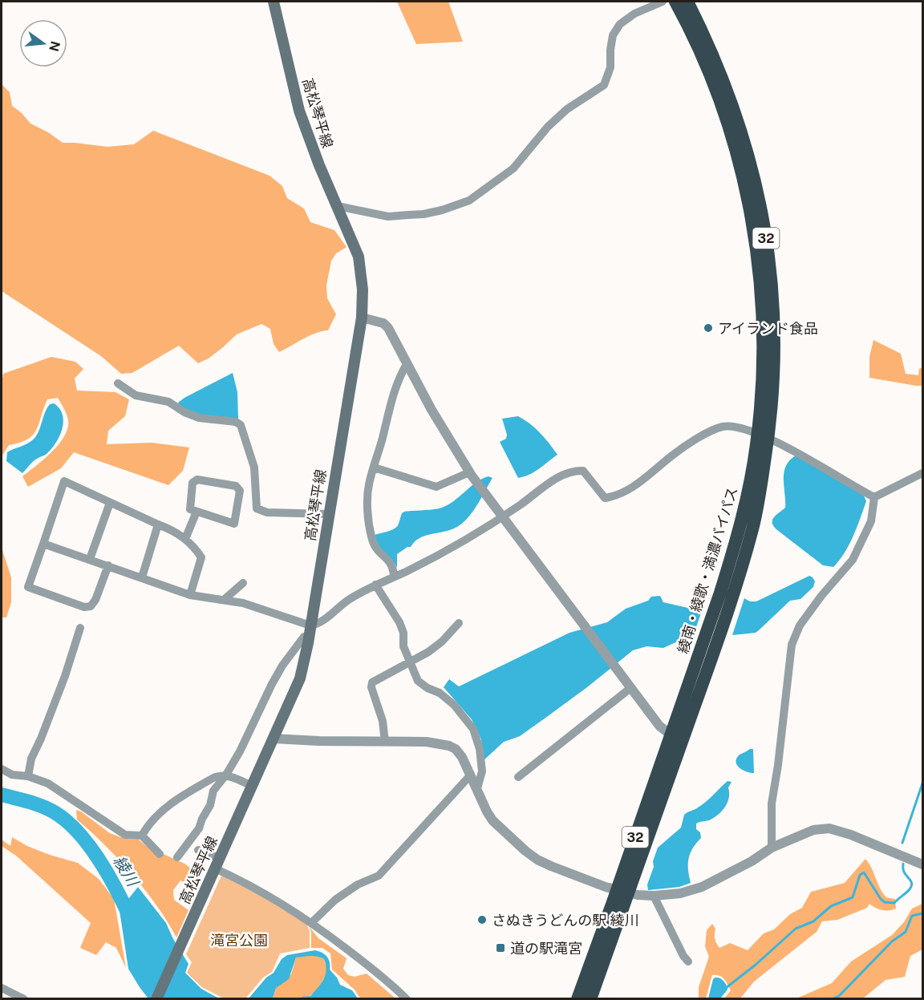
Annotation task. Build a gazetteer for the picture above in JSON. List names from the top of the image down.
{
  "streets": {
    "highway": ["32", "綾南・綾歌・満濃バイパス"],
    "main road": ["高松琴平線"]
  },
  "water": ["綾川"],
  "parks": ["滝宮公園"],
  "places": {
    "other": ["アイランド食品", "さぬきうどんの駅 綾川"],
    "transit": ["道の駅滝宮"]
  },
  "north": "right"
}
